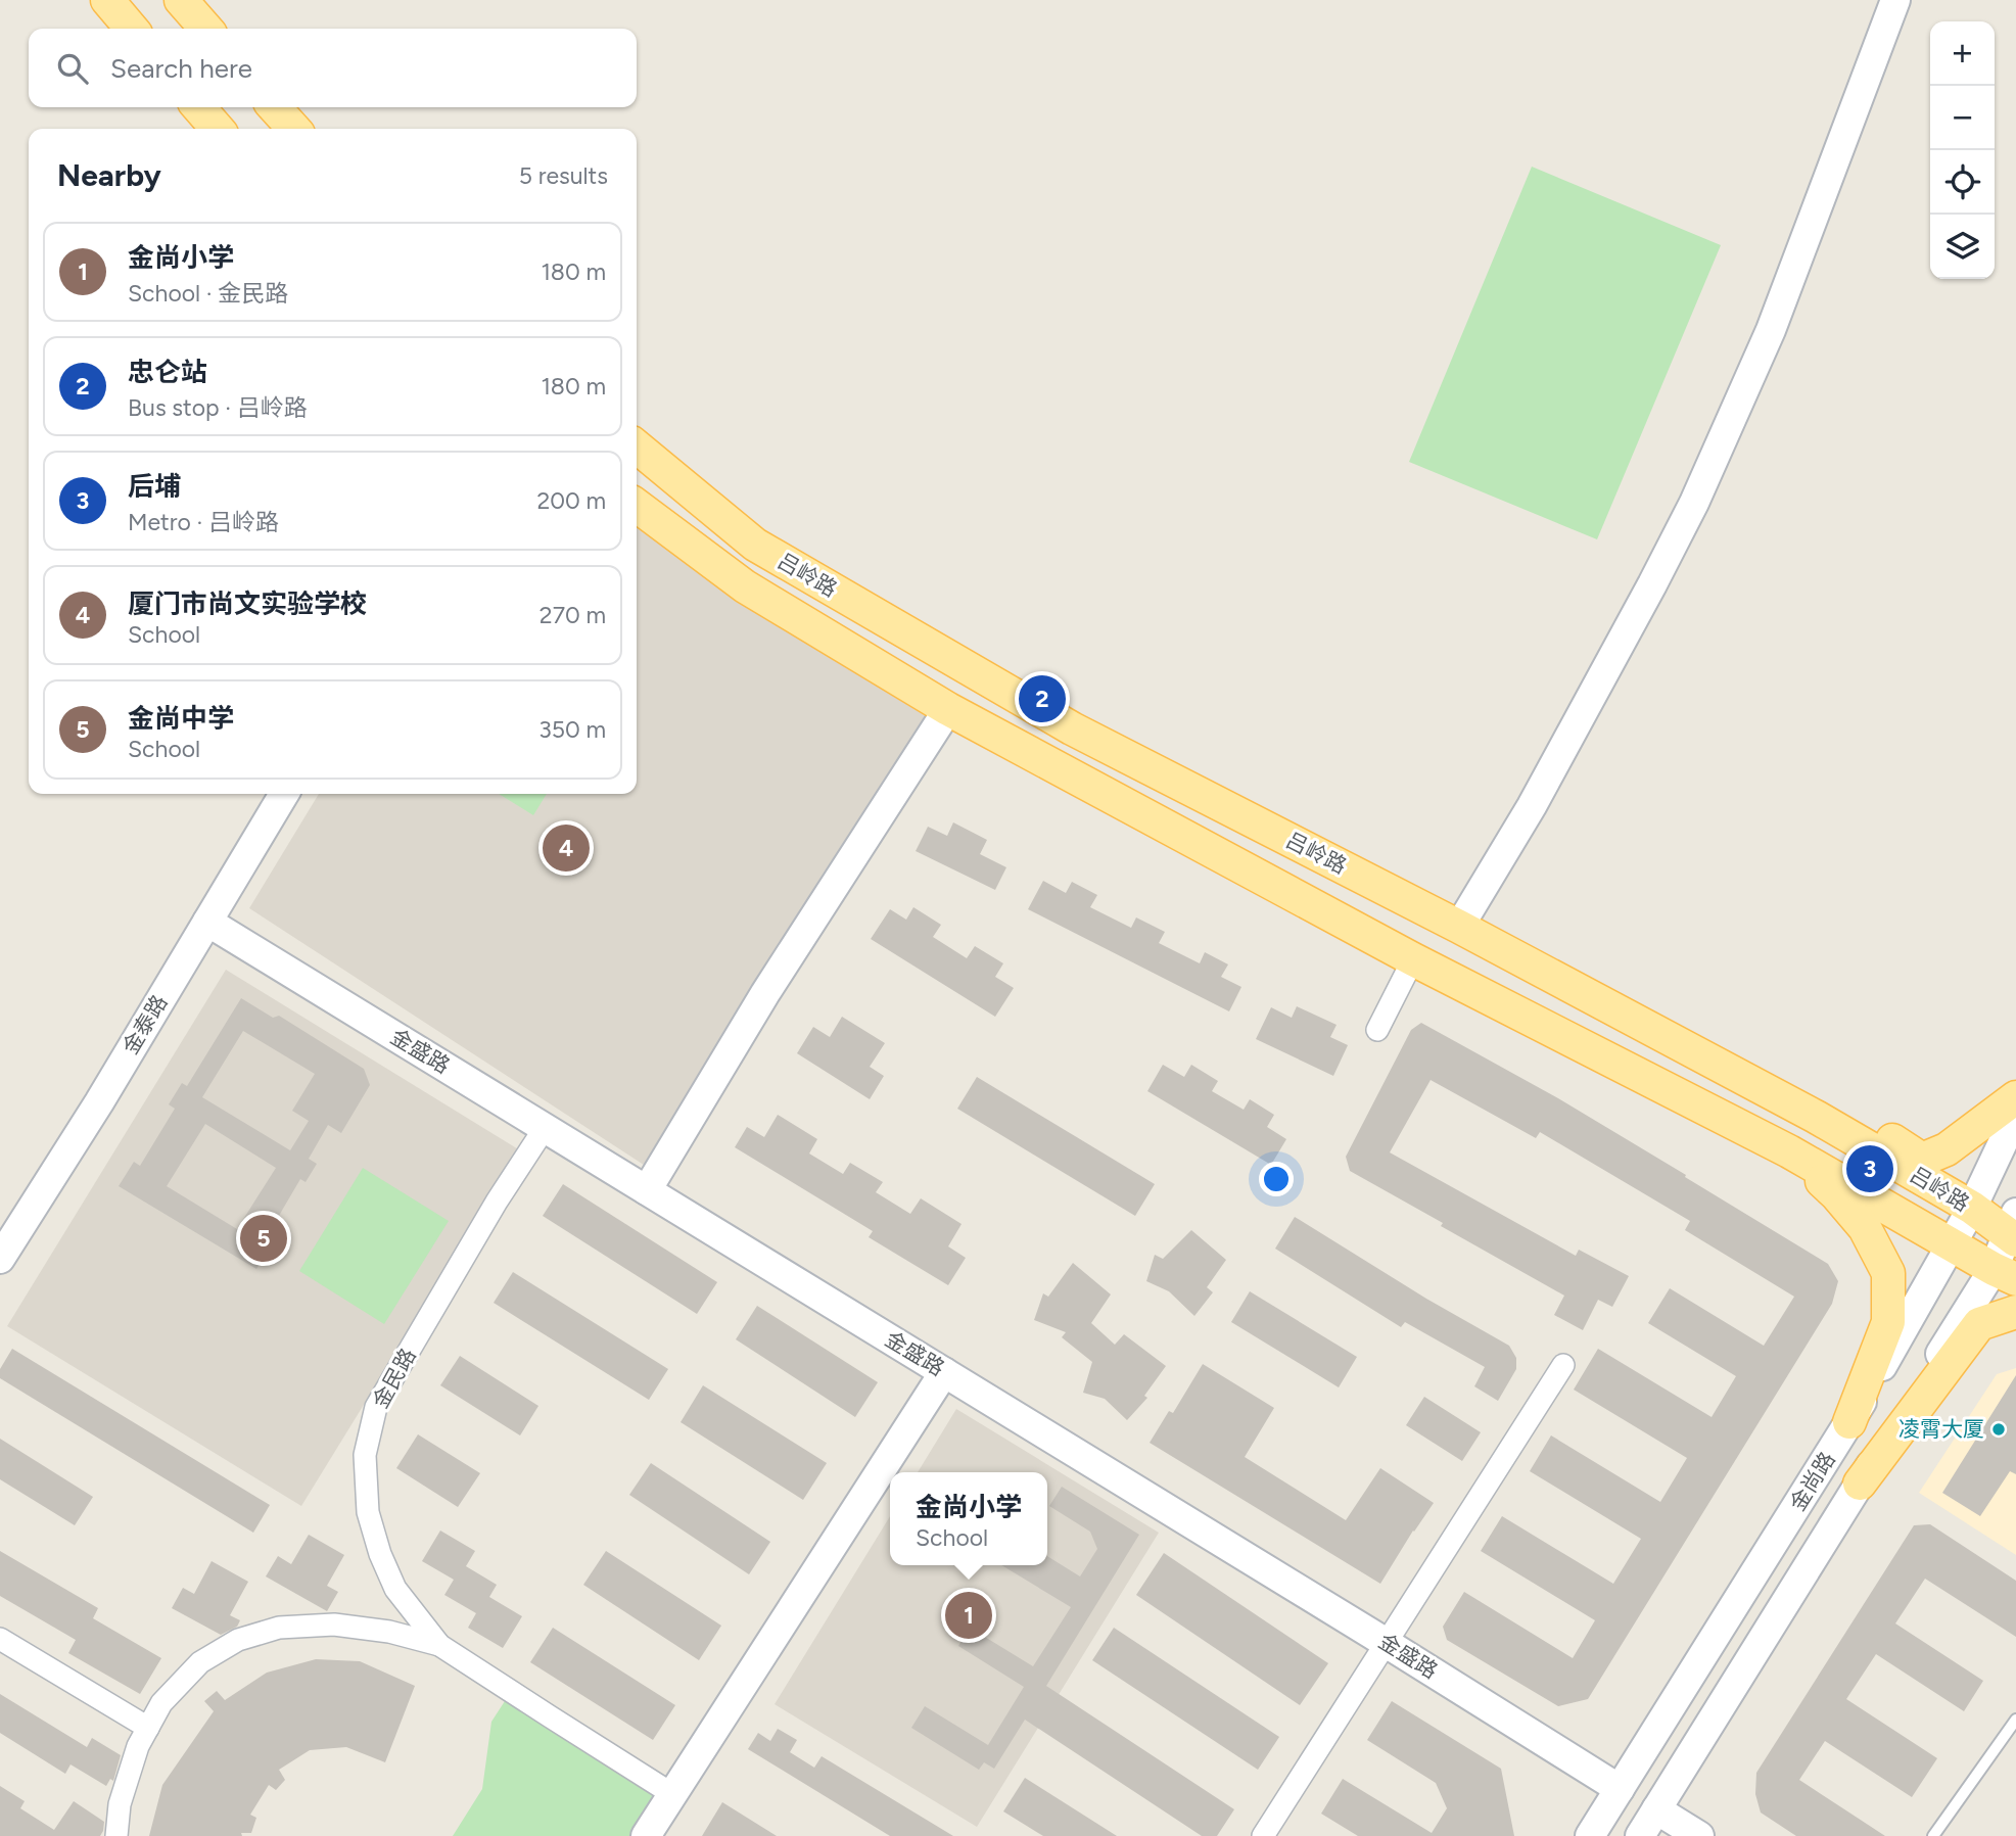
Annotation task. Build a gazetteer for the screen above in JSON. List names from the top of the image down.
{
  "streets": {
    "main road": ["吕岭路"],
    "street": [
      "金泰路",
      "金盛路",
      "金民路",
      "金尚路"
    ]
  },
  "crossings": [
    ["吕岭路", "金尚路"],
    ["金泰路", "金盛路"],
    ["金盛路", "金民路"],
    ["金盛路", "金尚路"]
  ],
  "places": ["凌霄大厦"],
  "page": {
    "map_buttons": ["+", "−"],
    "search": "Search here",
    "heading": ["Nearby", "5 results"],
    "list": [
      {
        "mark": "1",
        "name": "金尚小学",
        "note": "School · 金民路",
        "value": "180 m"
      },
      {
        "mark": "2",
        "name": "忠仑站",
        "note": "Bus stop · 吕岭路",
        "value": "180 m"
      },
      {
        "mark": "3",
        "name": "后埔",
        "note": "Metro · 吕岭路",
        "value": "200 m"
      },
      {
        "mark": "4",
        "name": "厦门市尚文实验学校",
        "note": "School",
        "value": "270 m"
      },
      {
        "mark": "5",
        "name": "金尚中学",
        "note": "School",
        "value": "350 m"
      }
    ],
    "pins": [
      "2",
      "4",
      "3",
      "5",
      "1"
    ],
    "popup": ["金尚小学", "School"]
  }
}
